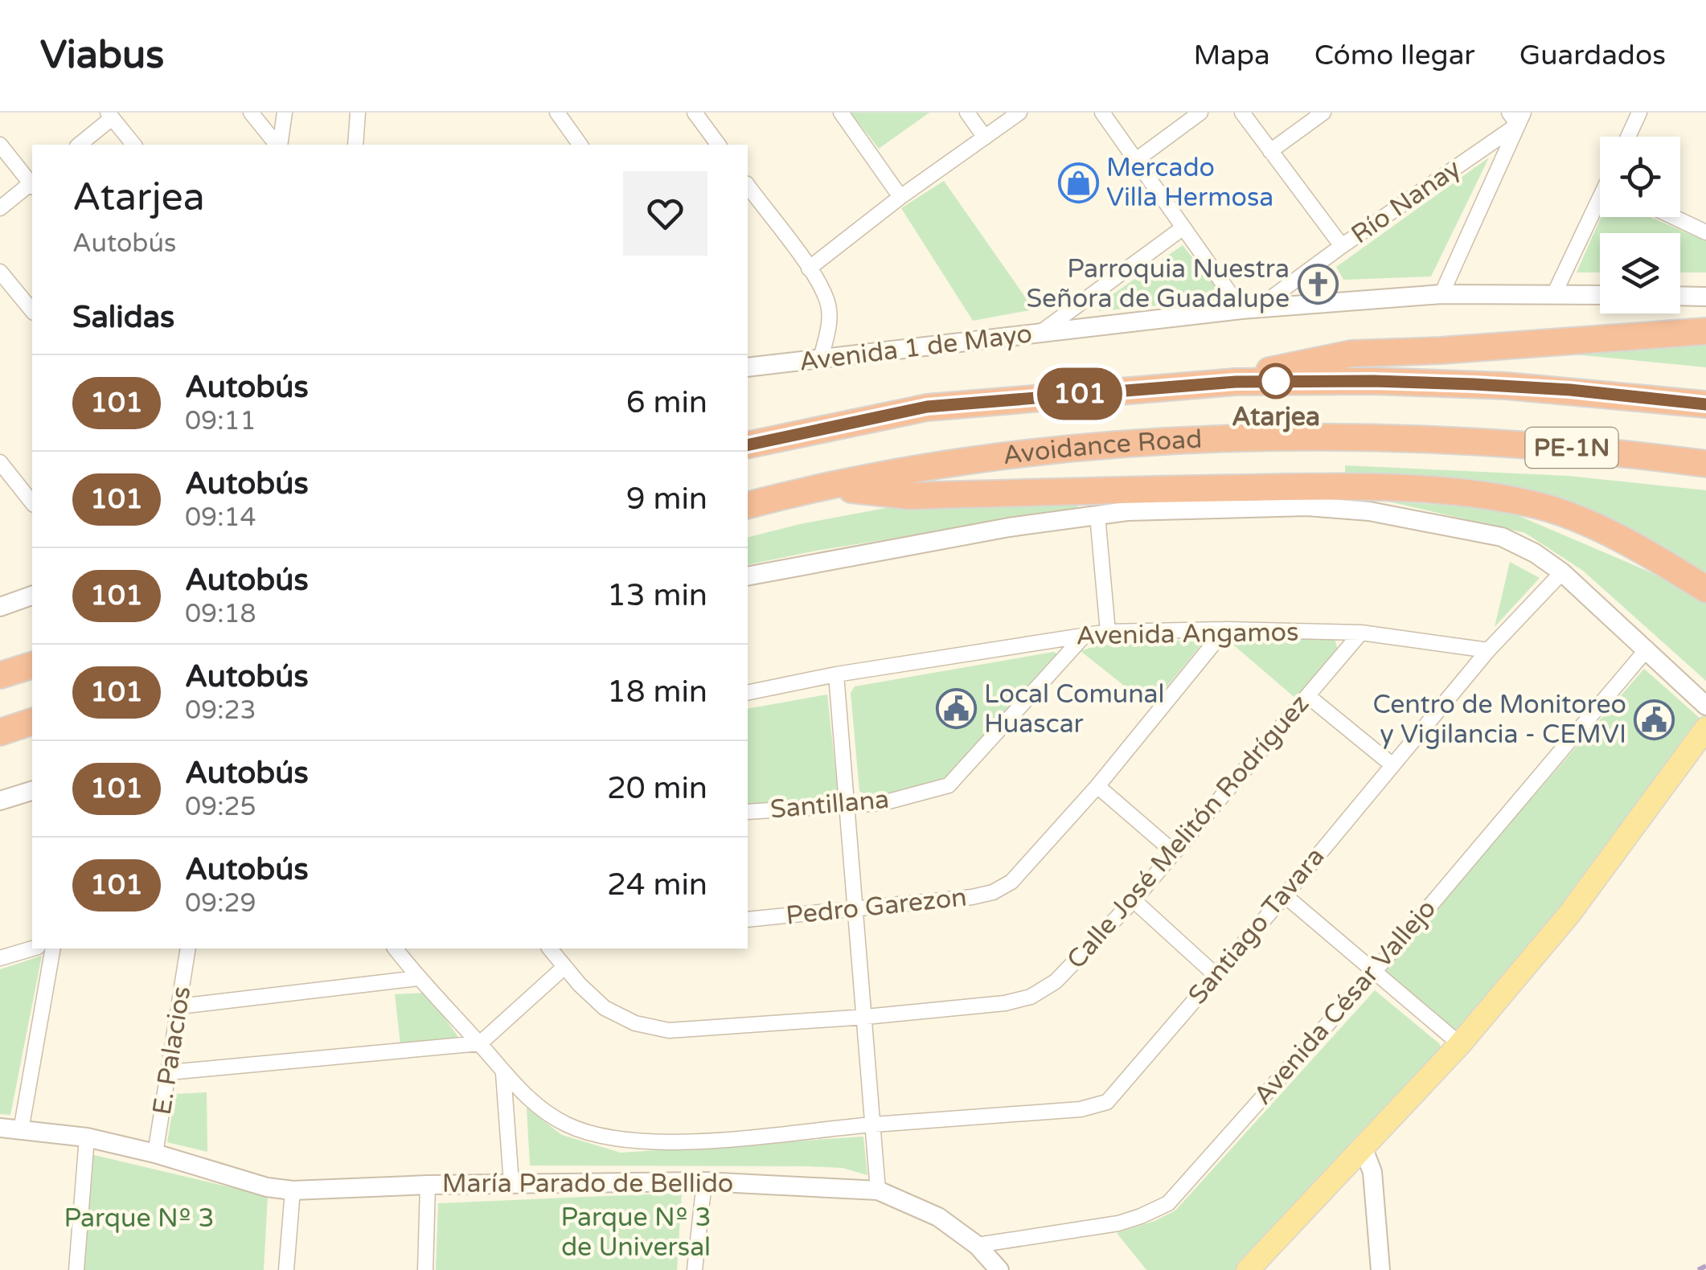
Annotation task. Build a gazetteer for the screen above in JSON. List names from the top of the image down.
{
  "streets": {
    "highway": ["PE-1N", "Avoidance Road"],
    "street": [
      "Río Nanay",
      "Avenida 1 de Mayo",
      "Avenida Angamos",
      "Santillana",
      "Calle José Melitón Rodríguez",
      "Pedro Garezon",
      "Santiago Tavara",
      "Avenida César Vallejo",
      "E. Palacios",
      "María Parado de Bellido"
    ]
  },
  "crossings": [
    ["Río Nanay", "Avenida 1 de Mayo"],
    ["Avenida Angamos", "Santillana"],
    ["Avenida Angamos", "Calle José Melitón Rodríguez"],
    ["Avenida Angamos", "Pedro Garezon"],
    ["Avenida Angamos", "Santiago Tavara"],
    ["Avenida César Vallejo", "María Parado de Bellido"],
    ["E. Palacios", "María Parado de Bellido"]
  ],
  "parks": ["Parque Nº 3 de Universal", "Parque Nº 3"],
  "places": {
    "shop": ["Mercado Villa Hermosa"],
    "church": ["Parroquia Nuestra Señora de Guadalupe"],
    "other": ["Atarjea"],
    "public building": ["Local Comunal Huascar", "Centro de Monitoreo y Vigilancia - CEMVI"]
  },
  "lines": ["bus line 101"],
  "page": {
    "header": "Viabus",
    "nav": ["Mapa", "Cómo llegar", "Guardados"],
    "on_map": "101",
    "heading": [
      ["Atarjea", "Autobús"],
      "Salidas"
    ],
    "list": [
      {
        "mark": "101",
        "name": "Autobús",
        "note": "09:11",
        "value": "6 min"
      },
      {
        "mark": "101",
        "name": "Autobús",
        "note": "09:14",
        "value": "9 min"
      },
      {
        "mark": "101",
        "name": "Autobús",
        "note": "09:18",
        "value": "13 min"
      },
      {
        "mark": "101",
        "name": "Autobús",
        "note": "09:23",
        "value": "18 min"
      },
      {
        "mark": "101",
        "name": "Autobús",
        "note": "09:25",
        "value": "20 min"
      },
      {
        "mark": "101",
        "name": "Autobús",
        "note": "09:29",
        "value": "24 min"
      }
    ]
  }
}
